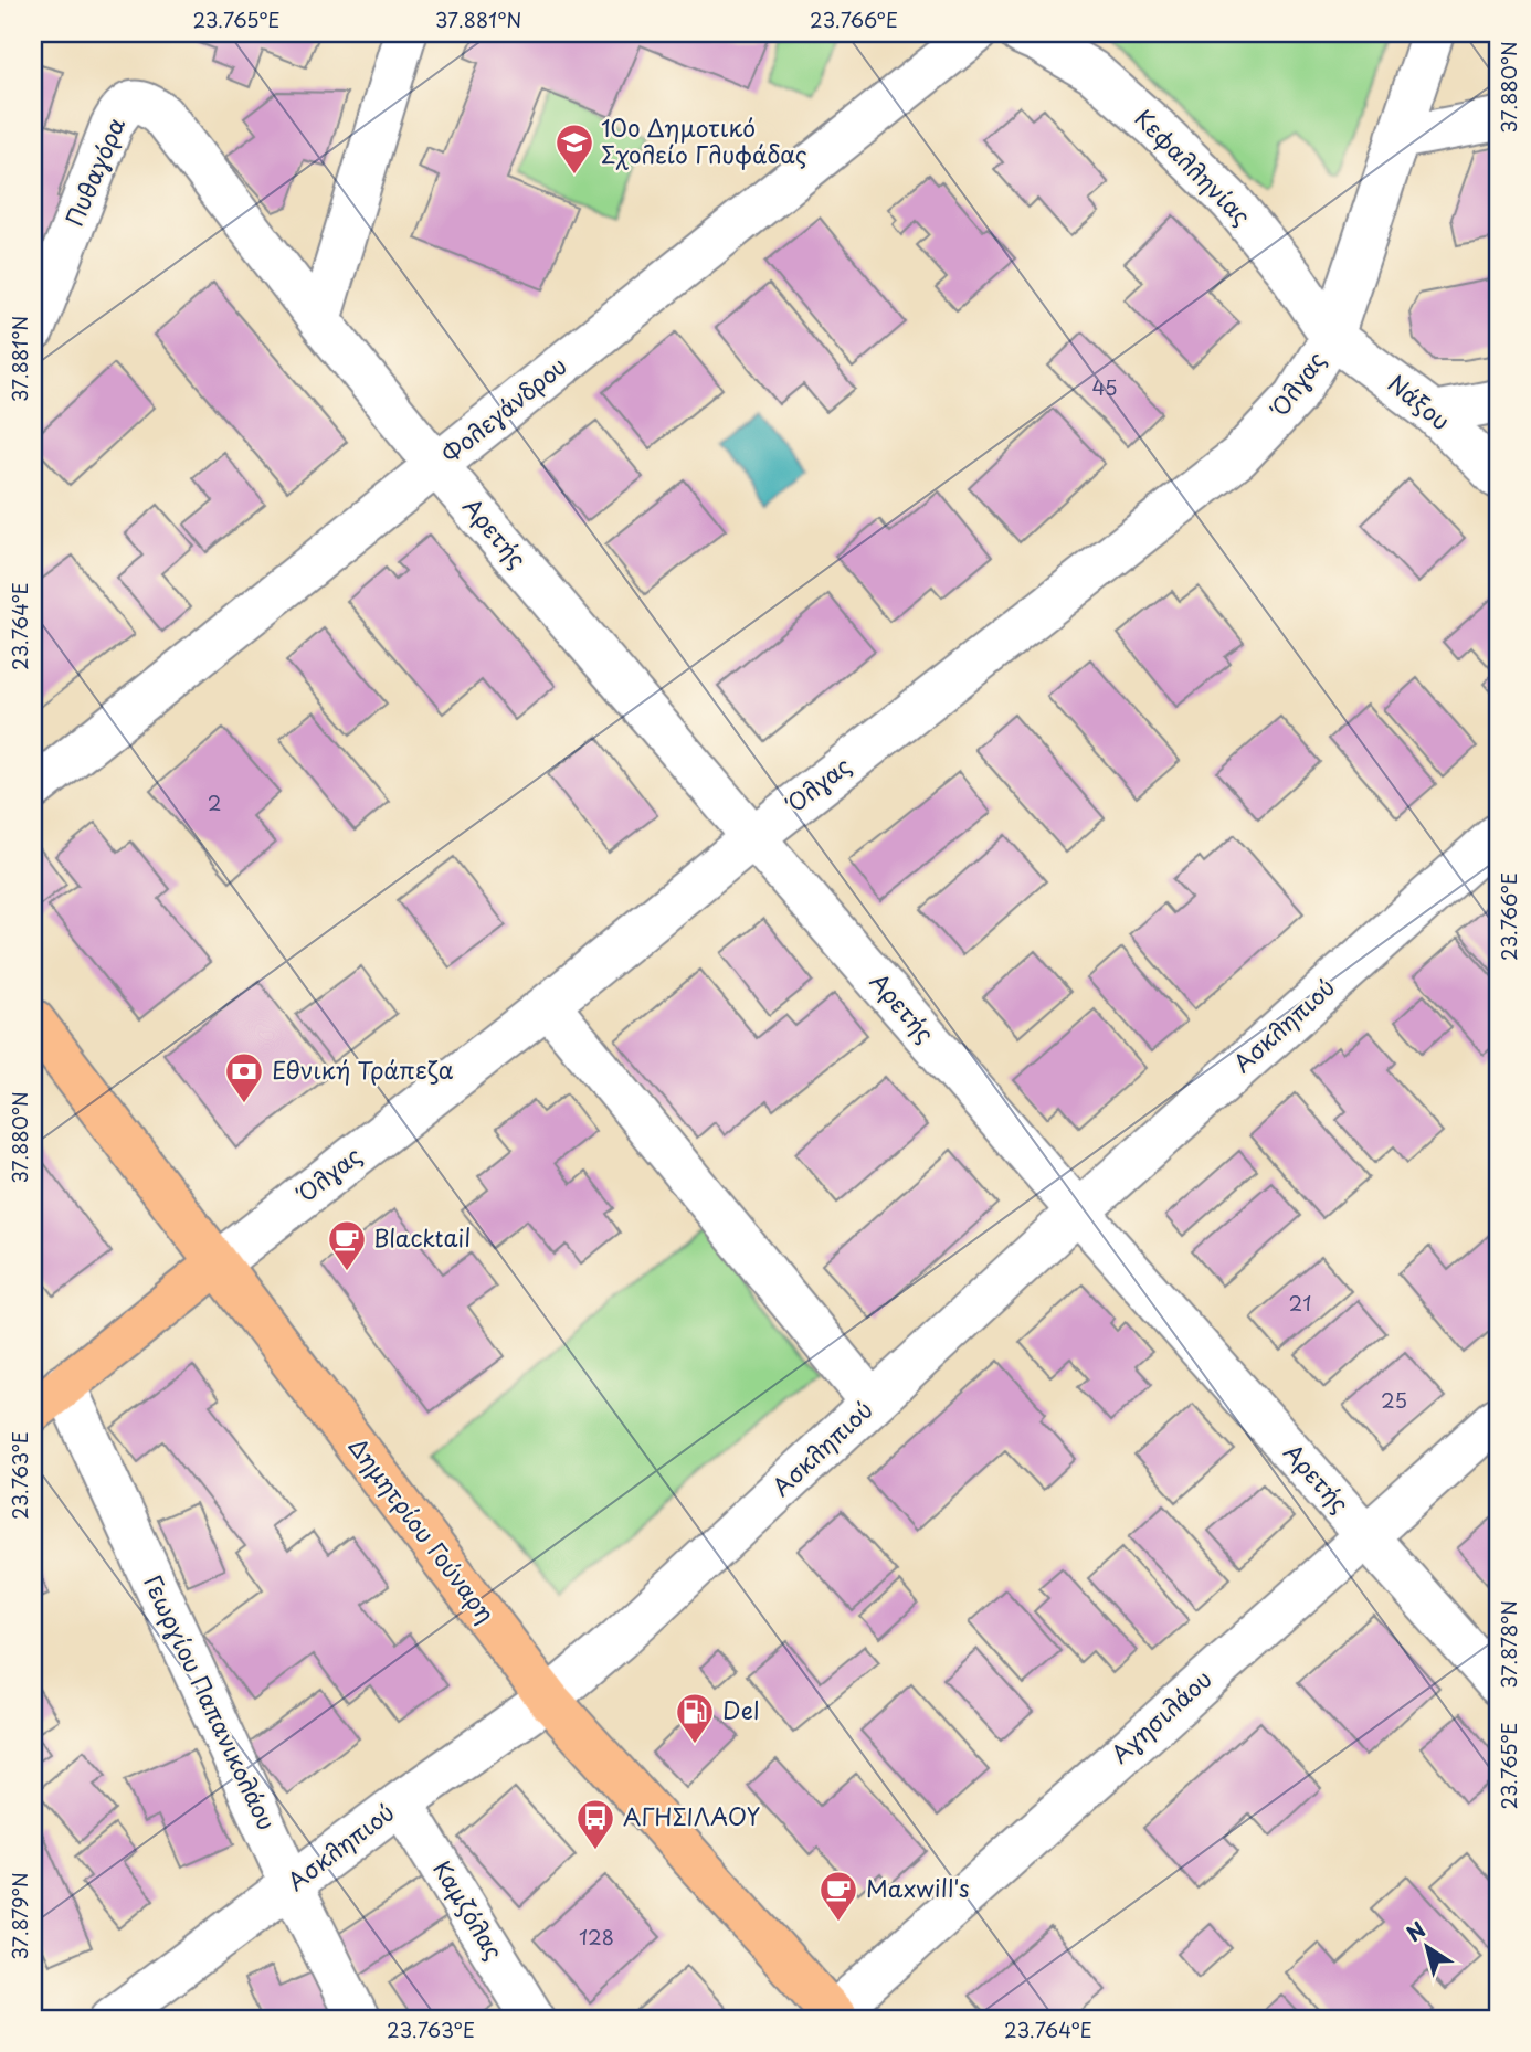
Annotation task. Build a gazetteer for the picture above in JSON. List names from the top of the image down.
{
  "streets": {
    "main road": ["Όλγας", "Δημητρίου Γούναρη"],
    "street": [
      "Κεφαλληνίας",
      "Πυθαγόρα",
      "Νάξου",
      "Φολεγάνδρου",
      "Αρετής",
      "Ασκληπιού",
      "Γεωργίου Παπανικολάου",
      "Αγησιλάου",
      "Καμζόλας"
    ]
  },
  "crossings": [
    ["Κεφαλληνίας", "Όλγας"],
    ["Κεφαλληνίας", "Νάξου"],
    ["Πυθαγόρα", "Αρετής"],
    ["Όλγας", "Νάξου"],
    ["Όλγας", "Αρετής"],
    ["Όλγας", "Δημητρίου Γούναρη"],
    ["Όλγας", "Γεωργίου Παπανικολάου"],
    ["Φολεγάνδρου", "Αρετής"],
    ["Αρετής", "Ασκληπιού"],
    ["Αρετής", "Αγησιλάου"],
    ["Ασκληπιού", "Δημητρίου Γούναρη"],
    ["Ασκληπιού", "Γεωργίου Παπανικολάου"],
    ["Ασκληπιού", "Καμζόλας"],
    ["Δημητρίου Γούναρη", "Αγησιλάου"]
  ],
  "places": {
    "school or university": ["10o Δημοτικό Σχολείο Γλυφάδας"],
    "bank": ["Εθνική Τράπεζα"],
    "cafe": ["Blacktail", "Maxwill's"],
    "fuel station": ["Del"],
    "bus stop": ["ΑΓΗΣΙΛΑΟΥ"]
  },
  "house_numbers": [
    "45",
    "2",
    "21",
    "25",
    "128"
  ],
  "north": "top left",
  "coordinates": [
    "23.765°E",
    "37.881°N",
    "23.766°E",
    "37.880°N",
    "23.764°E",
    "23.763°E",
    "37.878°N",
    "37.879°N"
  ]
}
